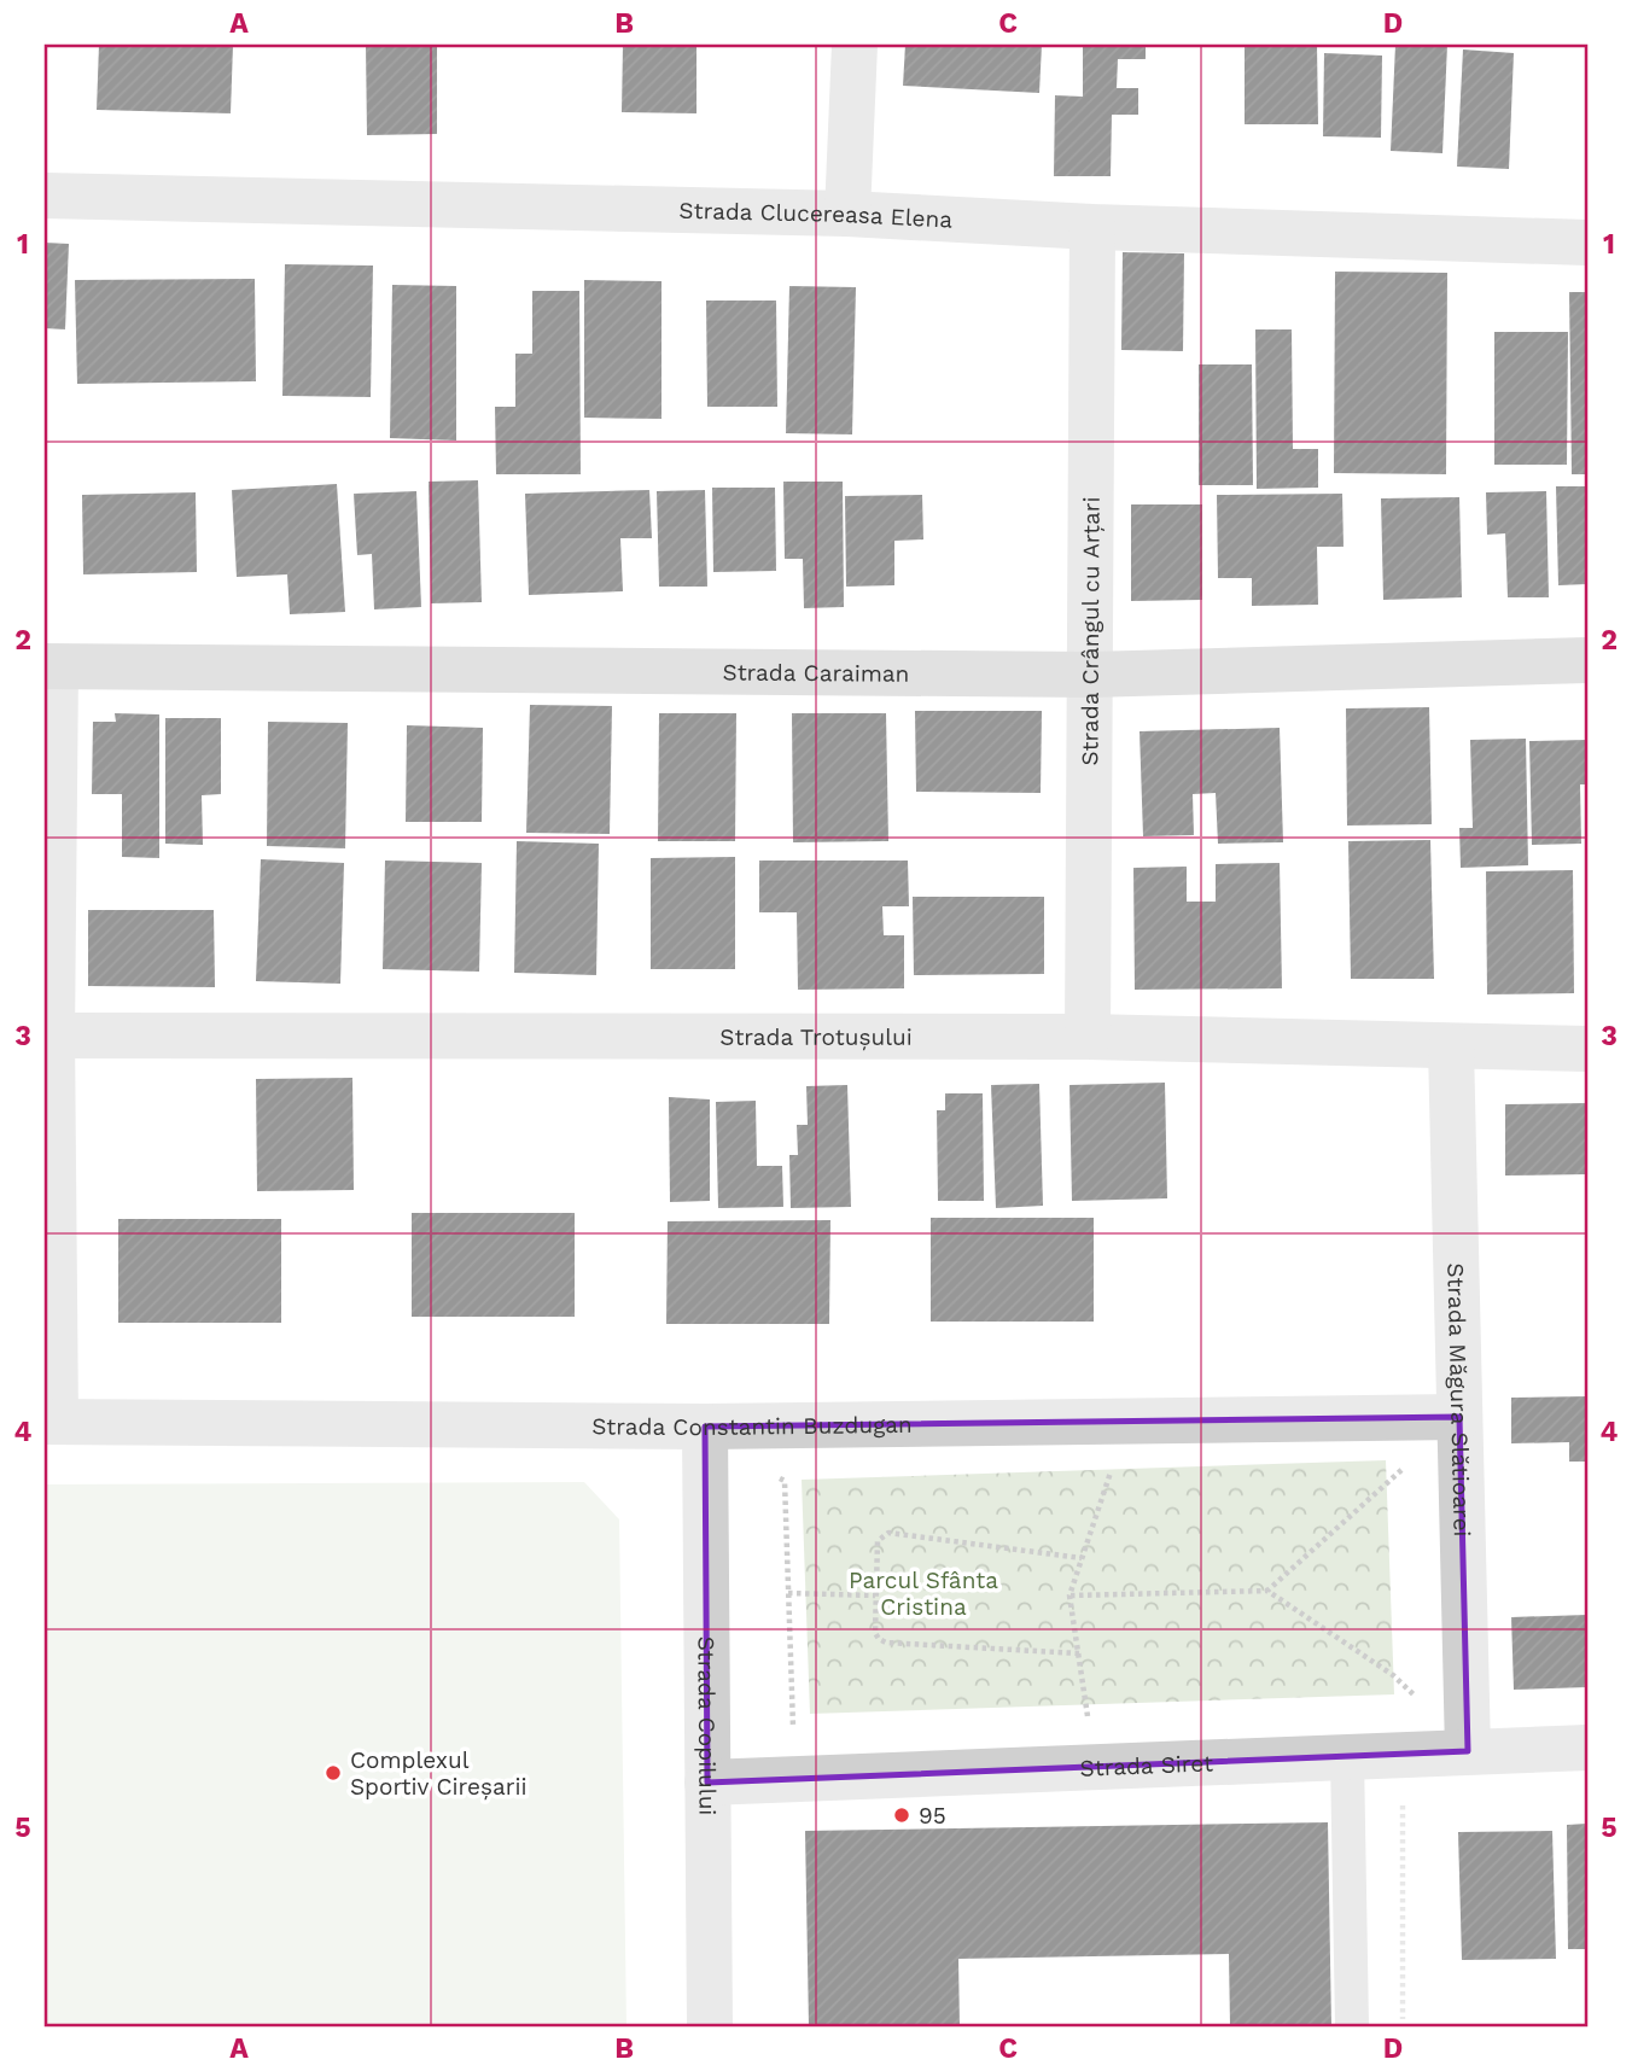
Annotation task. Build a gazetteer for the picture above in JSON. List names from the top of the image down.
{
  "streets": {
    "street": [
      "Strada Clucereasa Elena",
      "Strada Crângul cu Arțari",
      "Strada Caraiman",
      "Strada Trotușului",
      "Strada Măgura Slătioarei",
      "Strada Constantin Buzdugan",
      "Strada Copilului",
      "Strada Siret"
    ]
  },
  "crossings": [
    ["Strada Clucereasa Elena", "Strada Crângul cu Arțari"],
    ["Strada Crângul cu Arțari", "Strada Caraiman"],
    ["Strada Crângul cu Arțari", "Strada Trotușului"],
    ["Strada Trotușului", "Strada Măgura Slătioarei"],
    ["Strada Măgura Slătioarei", "Strada Constantin Buzdugan"],
    ["Strada Măgura Slătioarei", "Strada Siret"],
    ["Strada Constantin Buzdugan", "Strada Copilului"],
    ["Strada Copilului", "Strada Siret"]
  ],
  "parks": ["Parcul Sfânta Cristina"],
  "places": ["Complexul Sportiv Cireșarii", "95"],
  "grid": {
    "columns": [
      "A",
      "B",
      "C",
      "D"
    ],
    "rows": [
      "1",
      "2",
      "3",
      "4",
      "5"
    ]
  }
}
